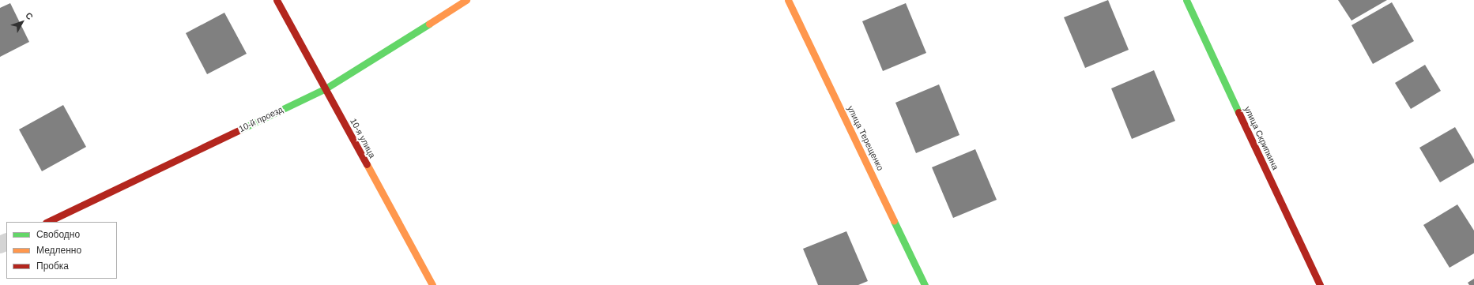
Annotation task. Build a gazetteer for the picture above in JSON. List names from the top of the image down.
{
  "streets": {
    "street": [
      "10-й проезд",
      "10-я улица",
      "улица Терещенко",
      "улица Скрипкина"
    ]
  },
  "crossings": [
    ["10-й проезд", "10-я улица"]
  ],
  "legend": ["Свободно", "Медленно", "Пробка"],
  "north": "top right"
}
